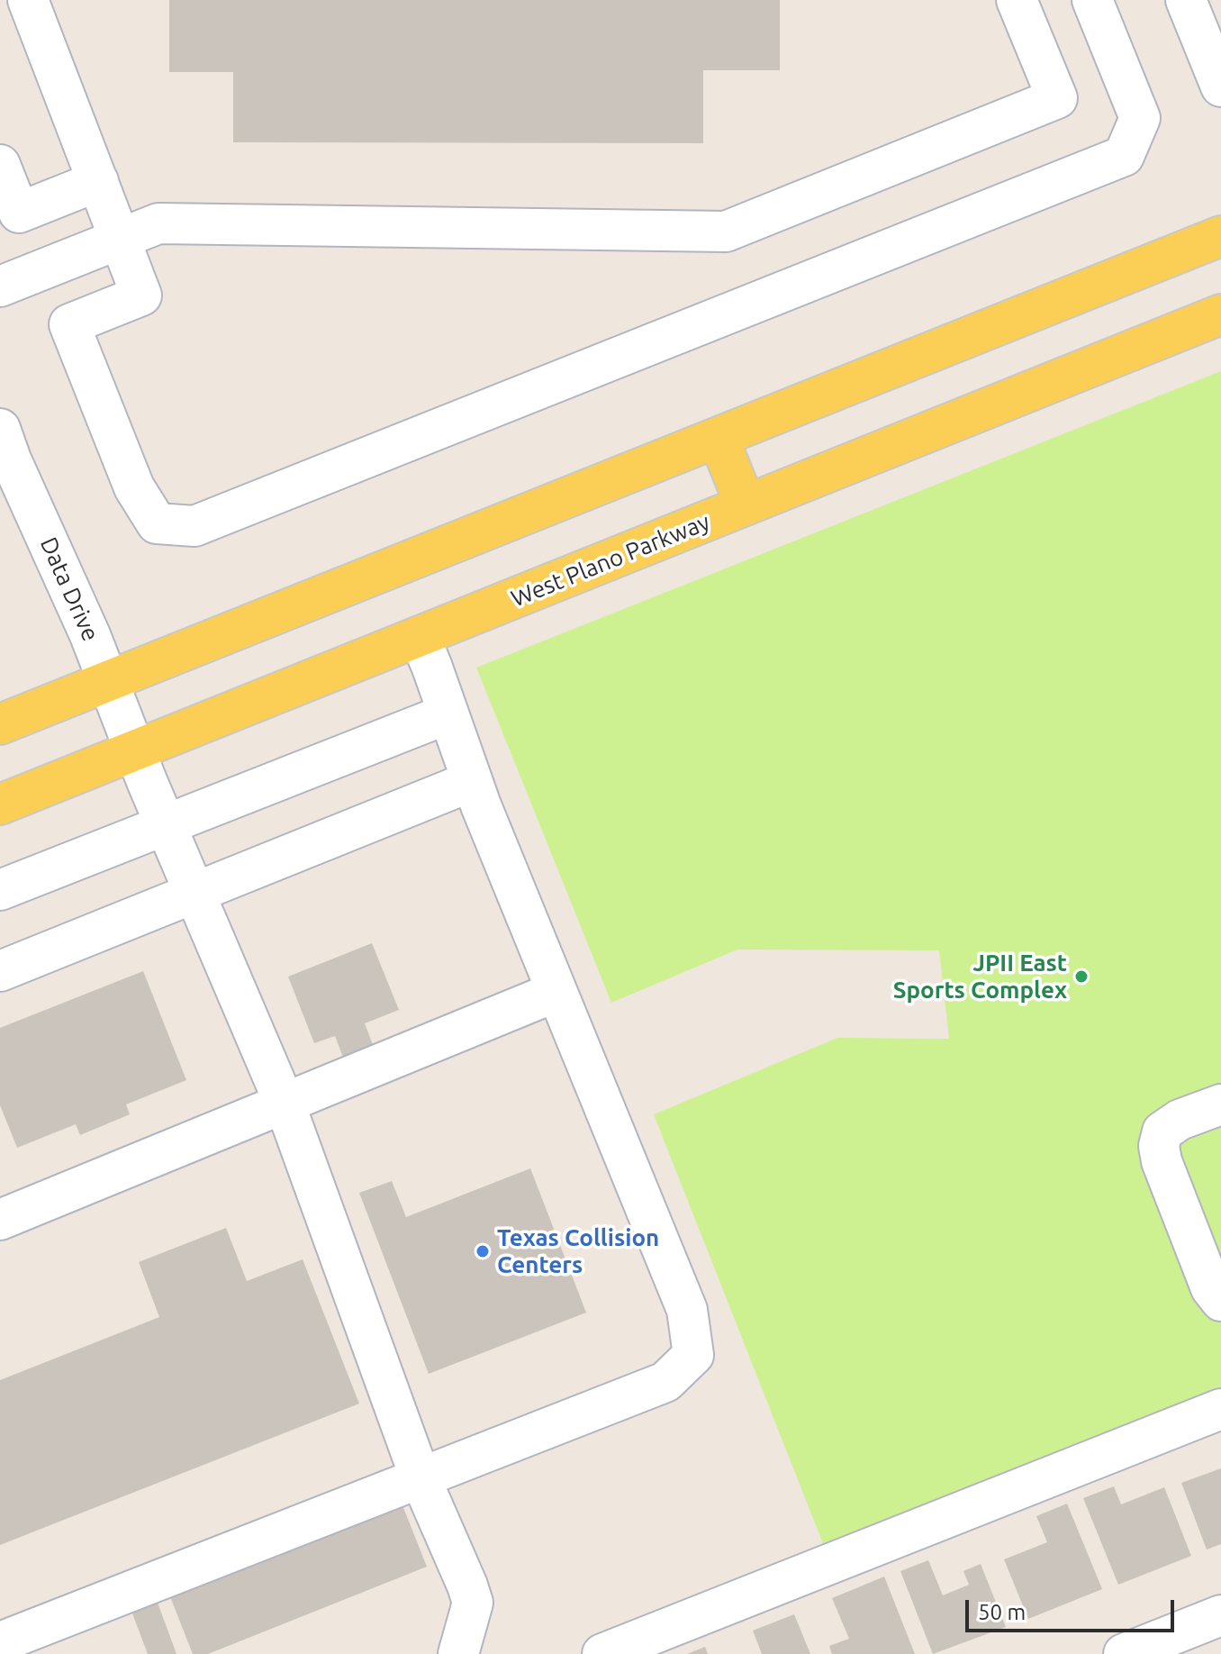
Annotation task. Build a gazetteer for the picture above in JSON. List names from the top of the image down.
{
  "streets": {
    "main road": ["West Plano Parkway"],
    "street": ["Data Drive"]
  },
  "crossings": [
    ["West Plano Parkway", "Data Drive"]
  ],
  "places": ["JPII East Sports Complex", "Texas Collision Centers"],
  "scale_bar": "50 m"
}
